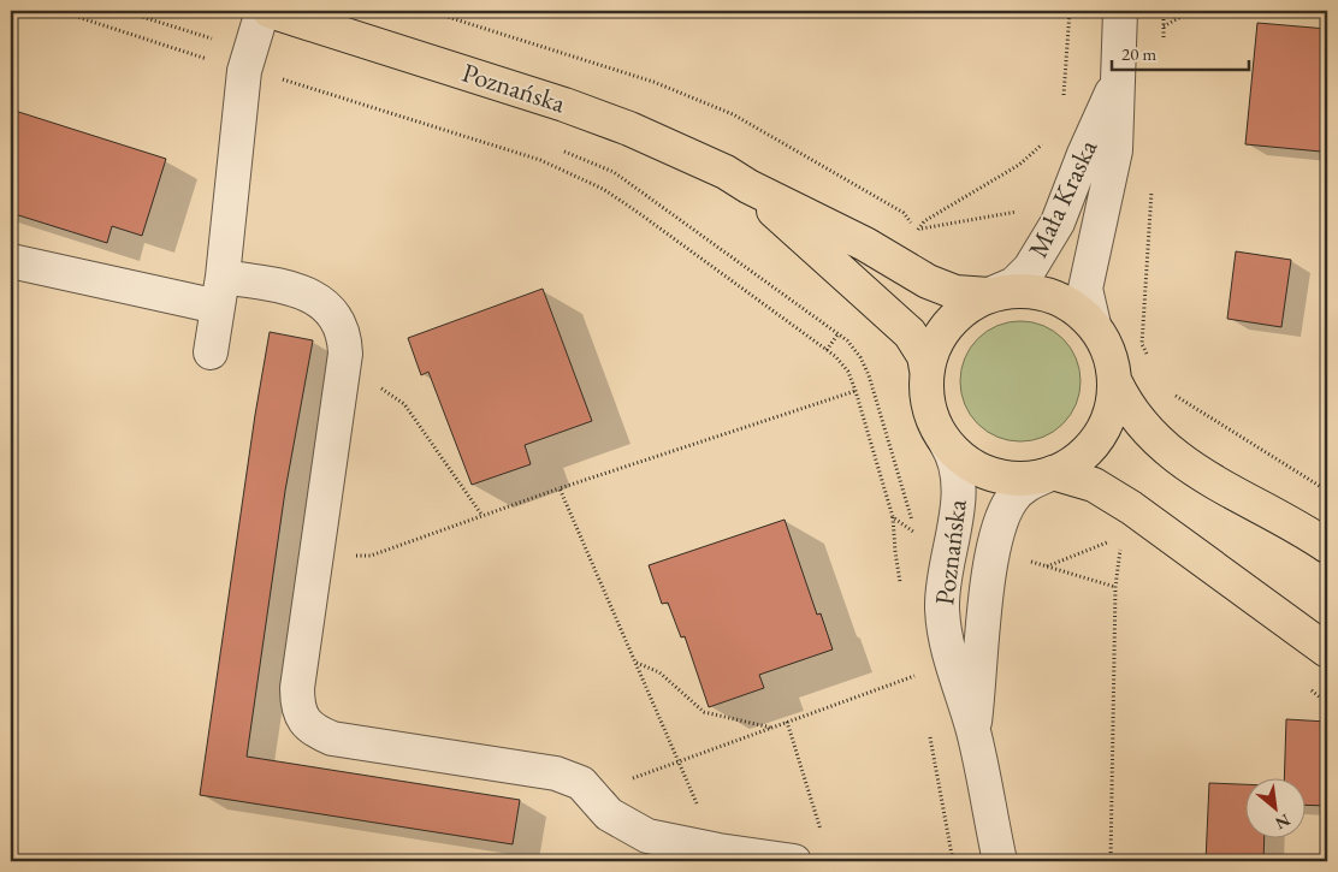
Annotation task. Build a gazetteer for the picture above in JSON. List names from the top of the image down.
{
  "streets": {
    "main road": ["Poznańska"],
    "street": ["Mała Kraska"]
  },
  "crossings": [
    ["Poznańska", "Mała Kraska"]
  ],
  "scale_bar": "20 m",
  "north": "bottom right"
}
